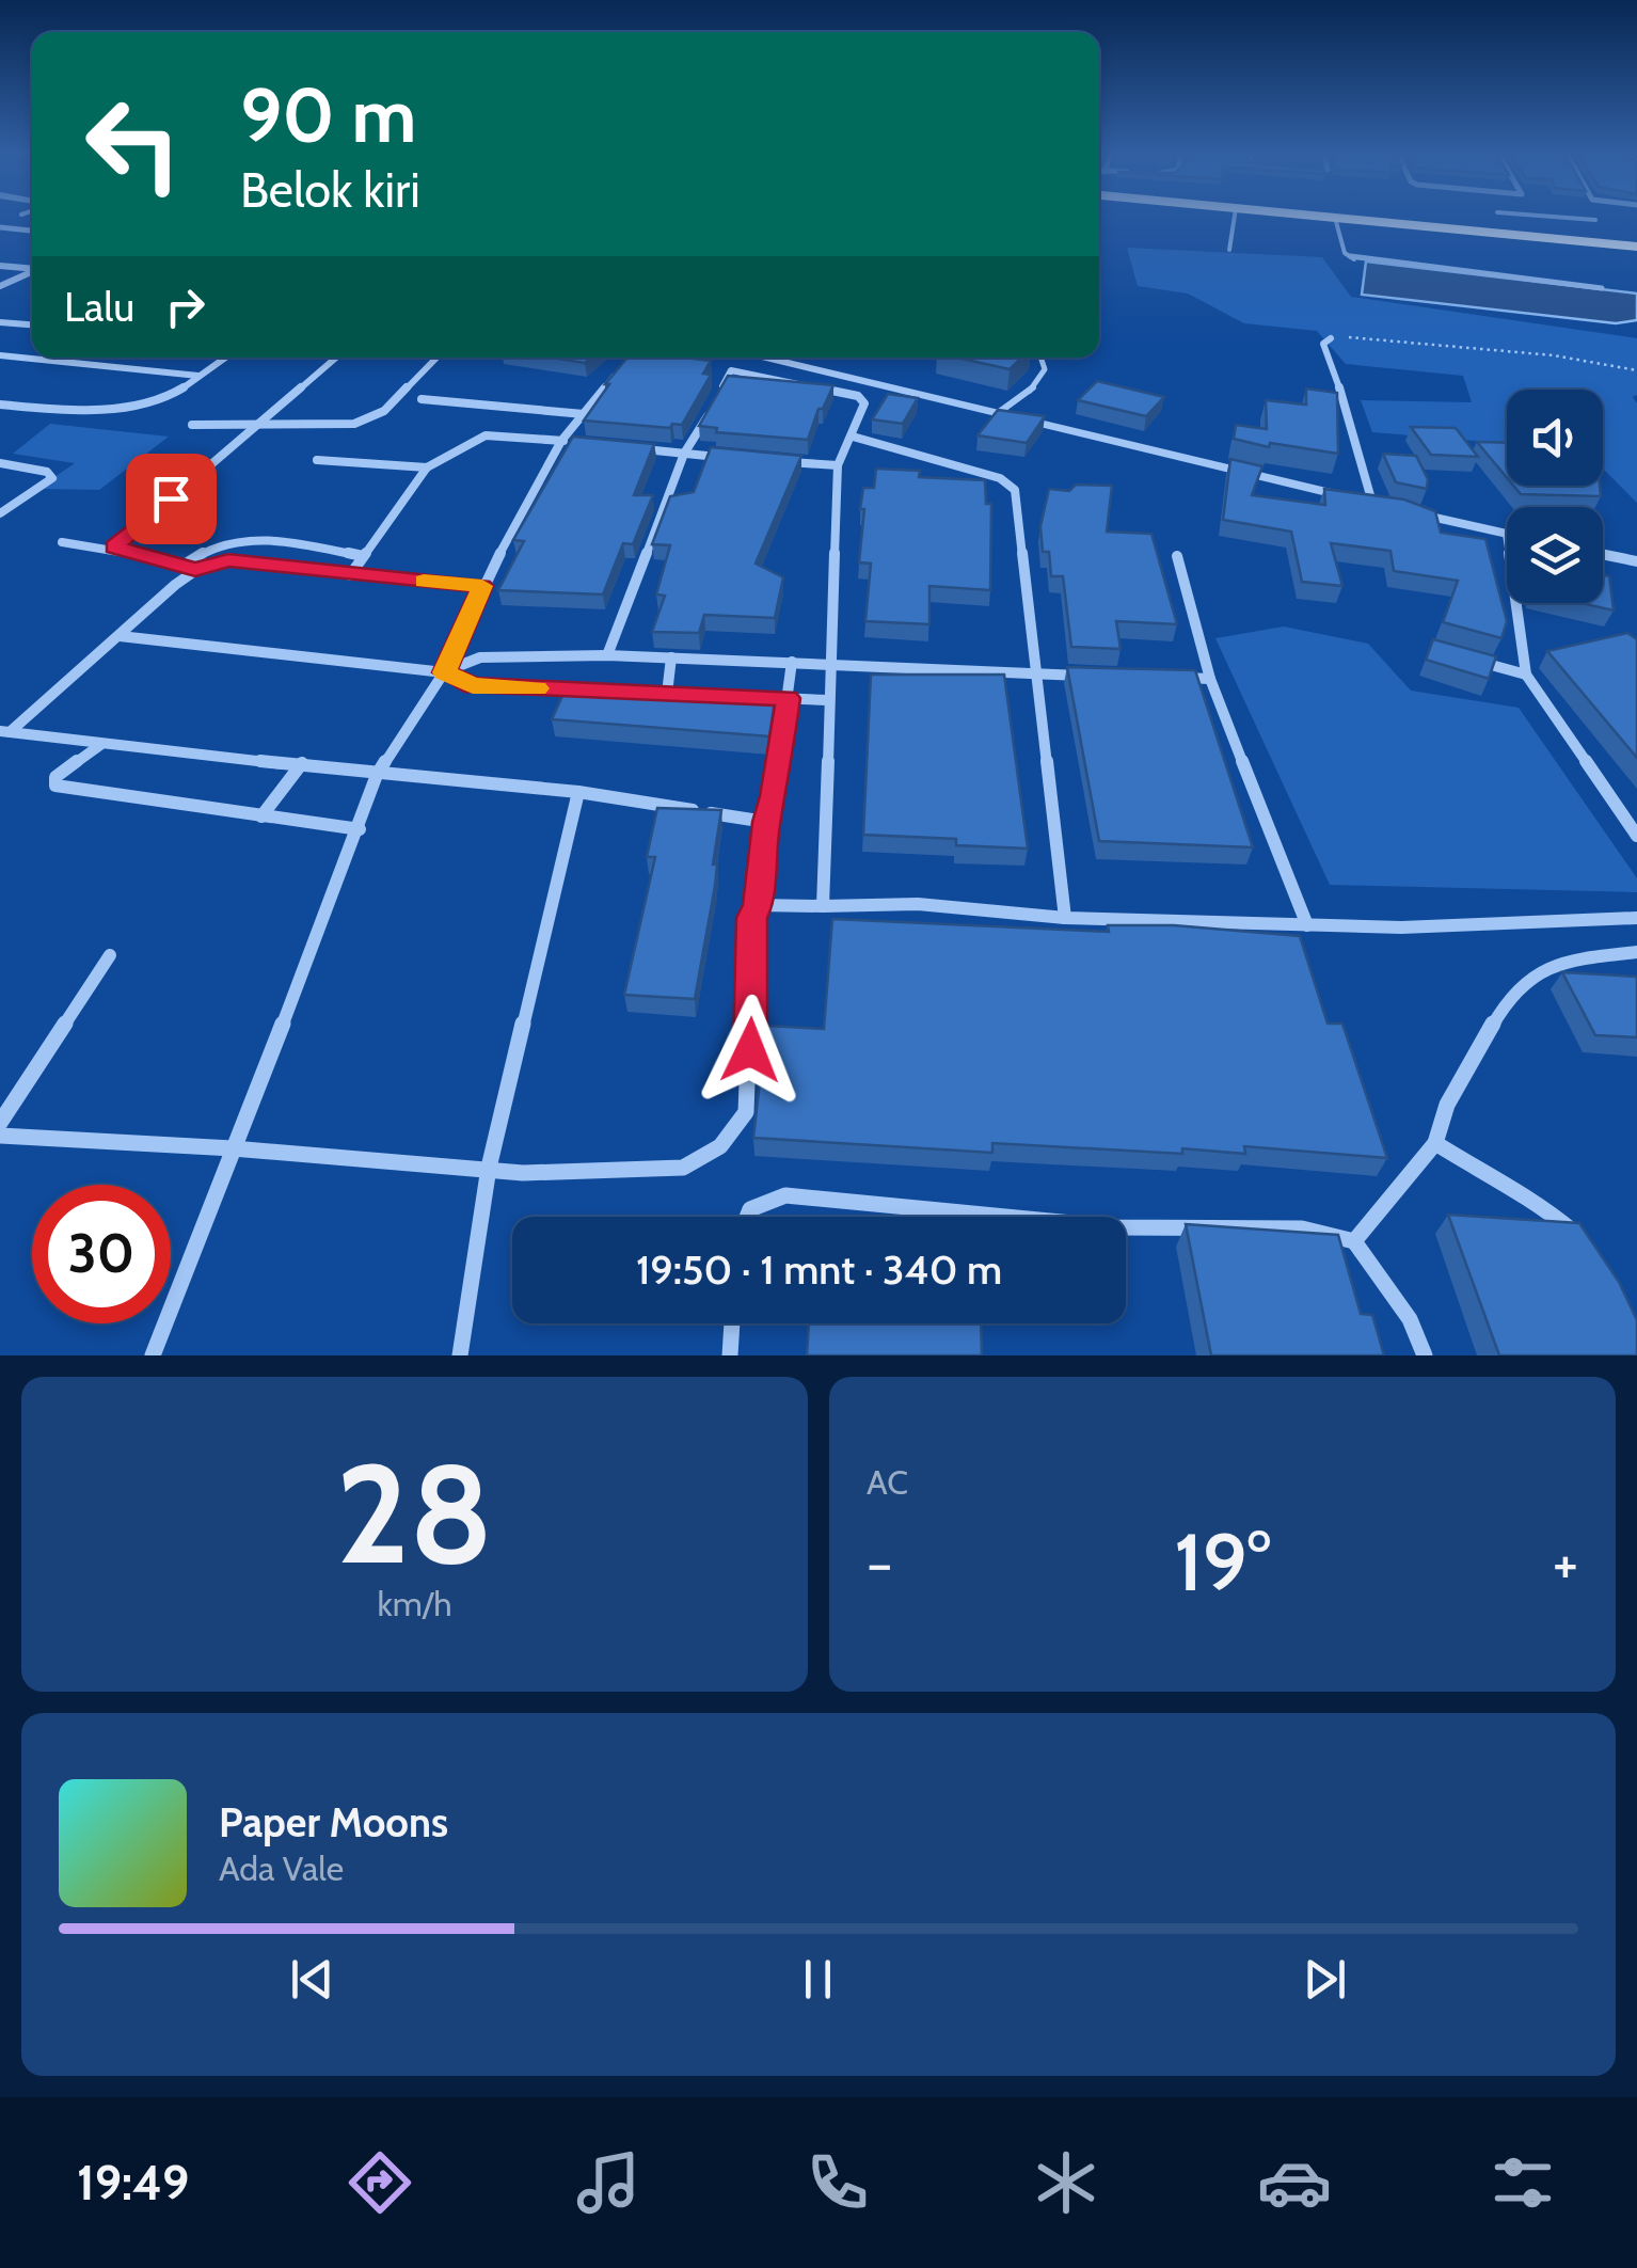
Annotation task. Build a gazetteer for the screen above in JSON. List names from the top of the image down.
{
  "page": {
    "turn": ["90 m", "Belok kiri"],
    "then": "Lalu",
    "limit": "30",
    "trip": "19:50 · 1 mnt · 340 m",
    "tile": [
      ["28", "km/h"],
      "AC"
    ],
    "heat": ["−", "19°", "+"],
    "song": ["Paper Moons", "Ada Vale"],
    "tabs": "19:49"
  }
}
